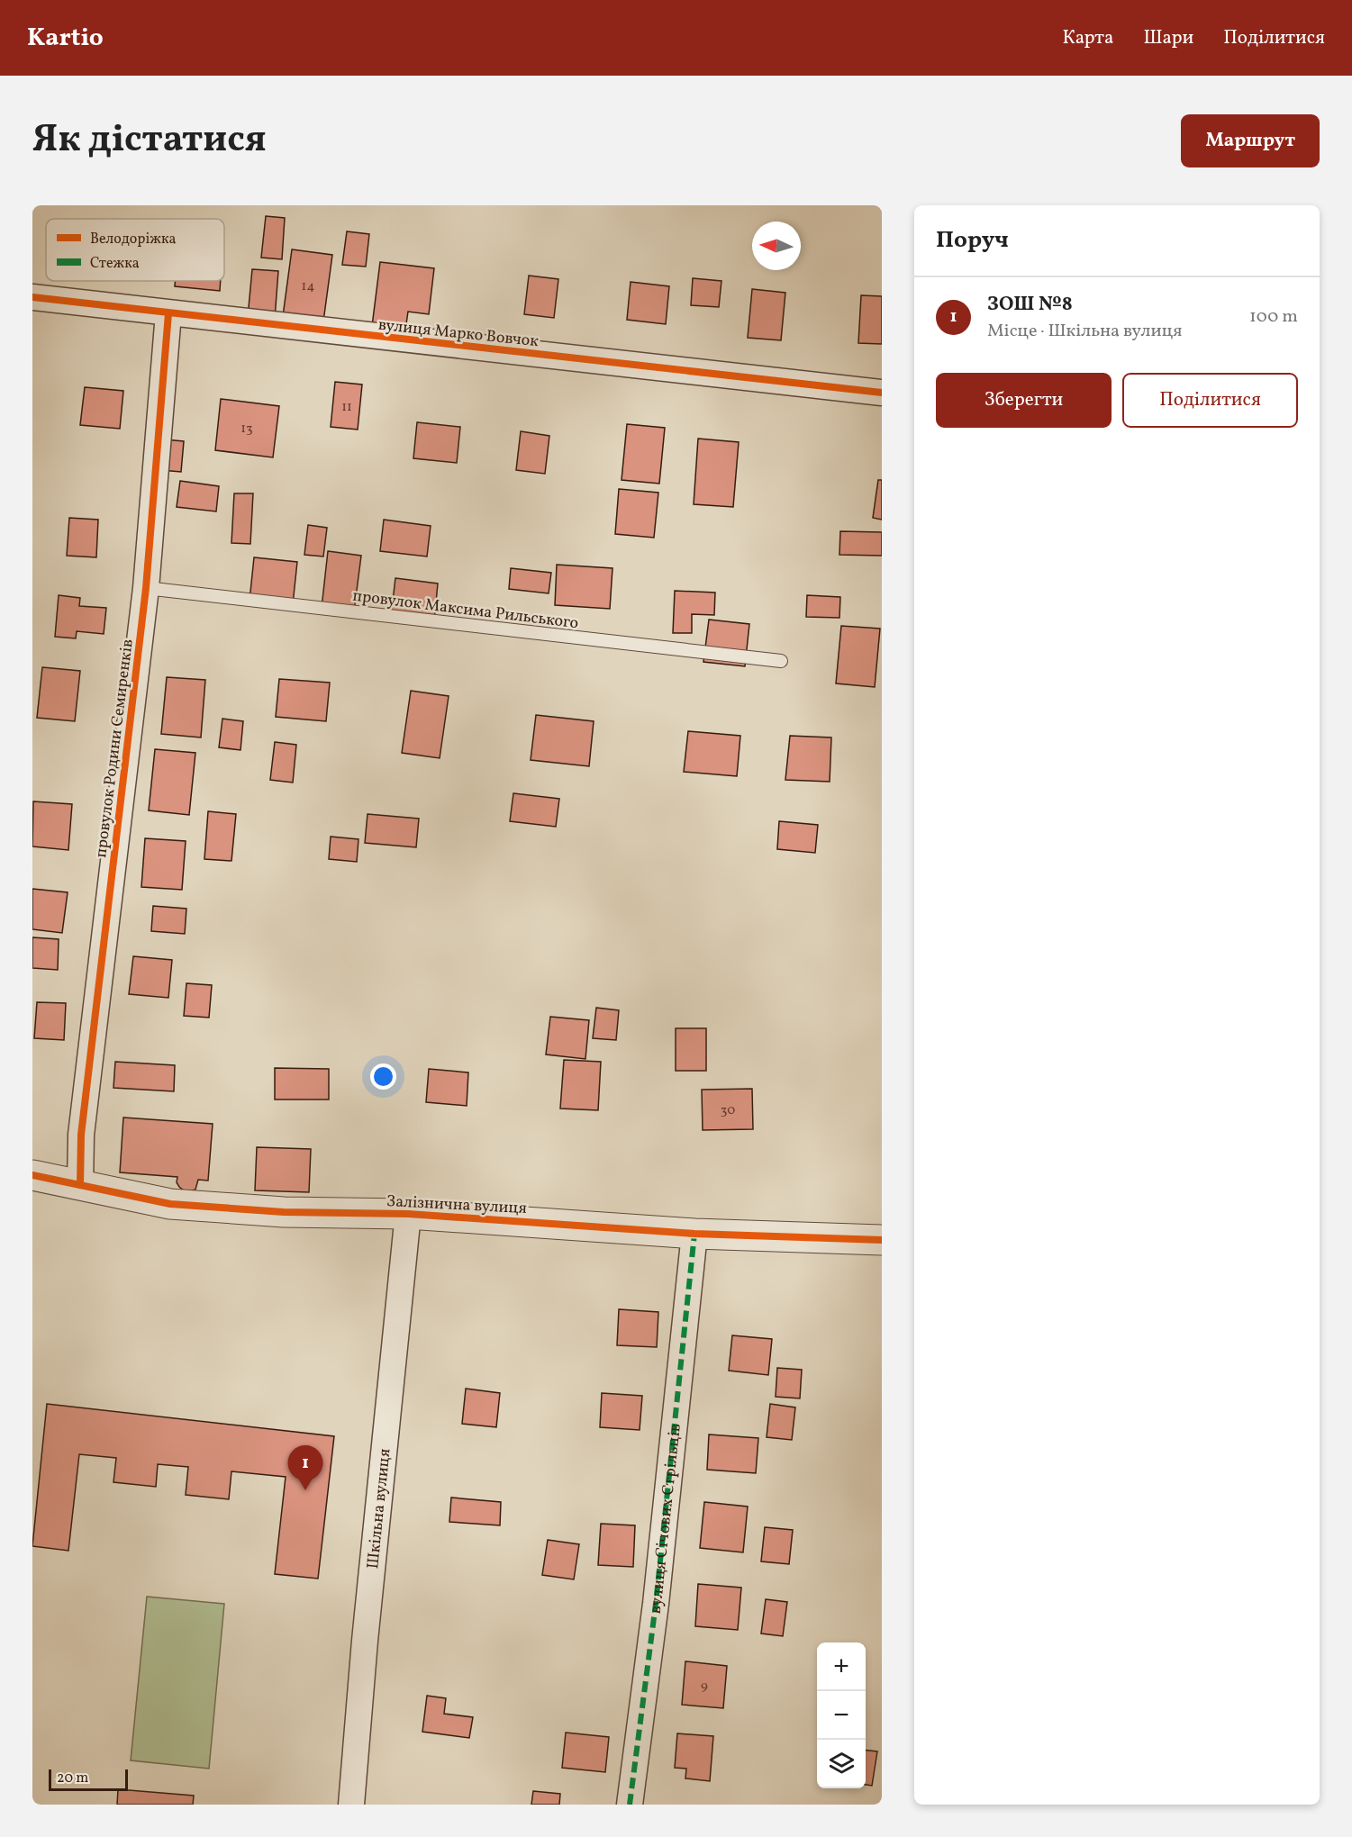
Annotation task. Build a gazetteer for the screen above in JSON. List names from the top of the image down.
{
  "streets": {
    "street": [
      "вулиця Марко Вовчок",
      "провулок Родини Семиренків",
      "Залізнична вулиця",
      "Шкільна вулиця",
      "вулиця Січових Стрільців"
    ],
    "lane": ["провулок Максима Рильського"]
  },
  "crossings": [
    ["вулиця Марко Вовчок", "провулок Родини Семиренків"],
    ["провулок Максима Рильського", "провулок Родини Семиренків"],
    ["провулок Родини Семиренків", "Залізнична вулиця"],
    ["Залізнична вулиця", "Шкільна вулиця"],
    ["Залізнична вулиця", "вулиця Січових Стрільців"]
  ],
  "house_numbers": [
    "14",
    "11",
    "13",
    "30",
    "9"
  ],
  "legend": ["Велодоріжка", "Стежка"],
  "scale_bar": "20 m",
  "north": "left",
  "page": {
    "header": "Kartio",
    "nav": ["Карта", "Шари", "Поділитися"],
    "title": "Як дістатися",
    "buttons": [
      "Маршрут",
      ["Зберегти", "Поділитися"]
    ],
    "heading": "Поруч",
    "list": [
      {
        "mark": "1",
        "name": "ЗОШ №8",
        "note": "Місце · Шкільна вулиця",
        "value": "100 m"
      }
    ],
    "pins": "1",
    "map_buttons": ["+", "−"],
    "scale": "20 m"
  }
}
